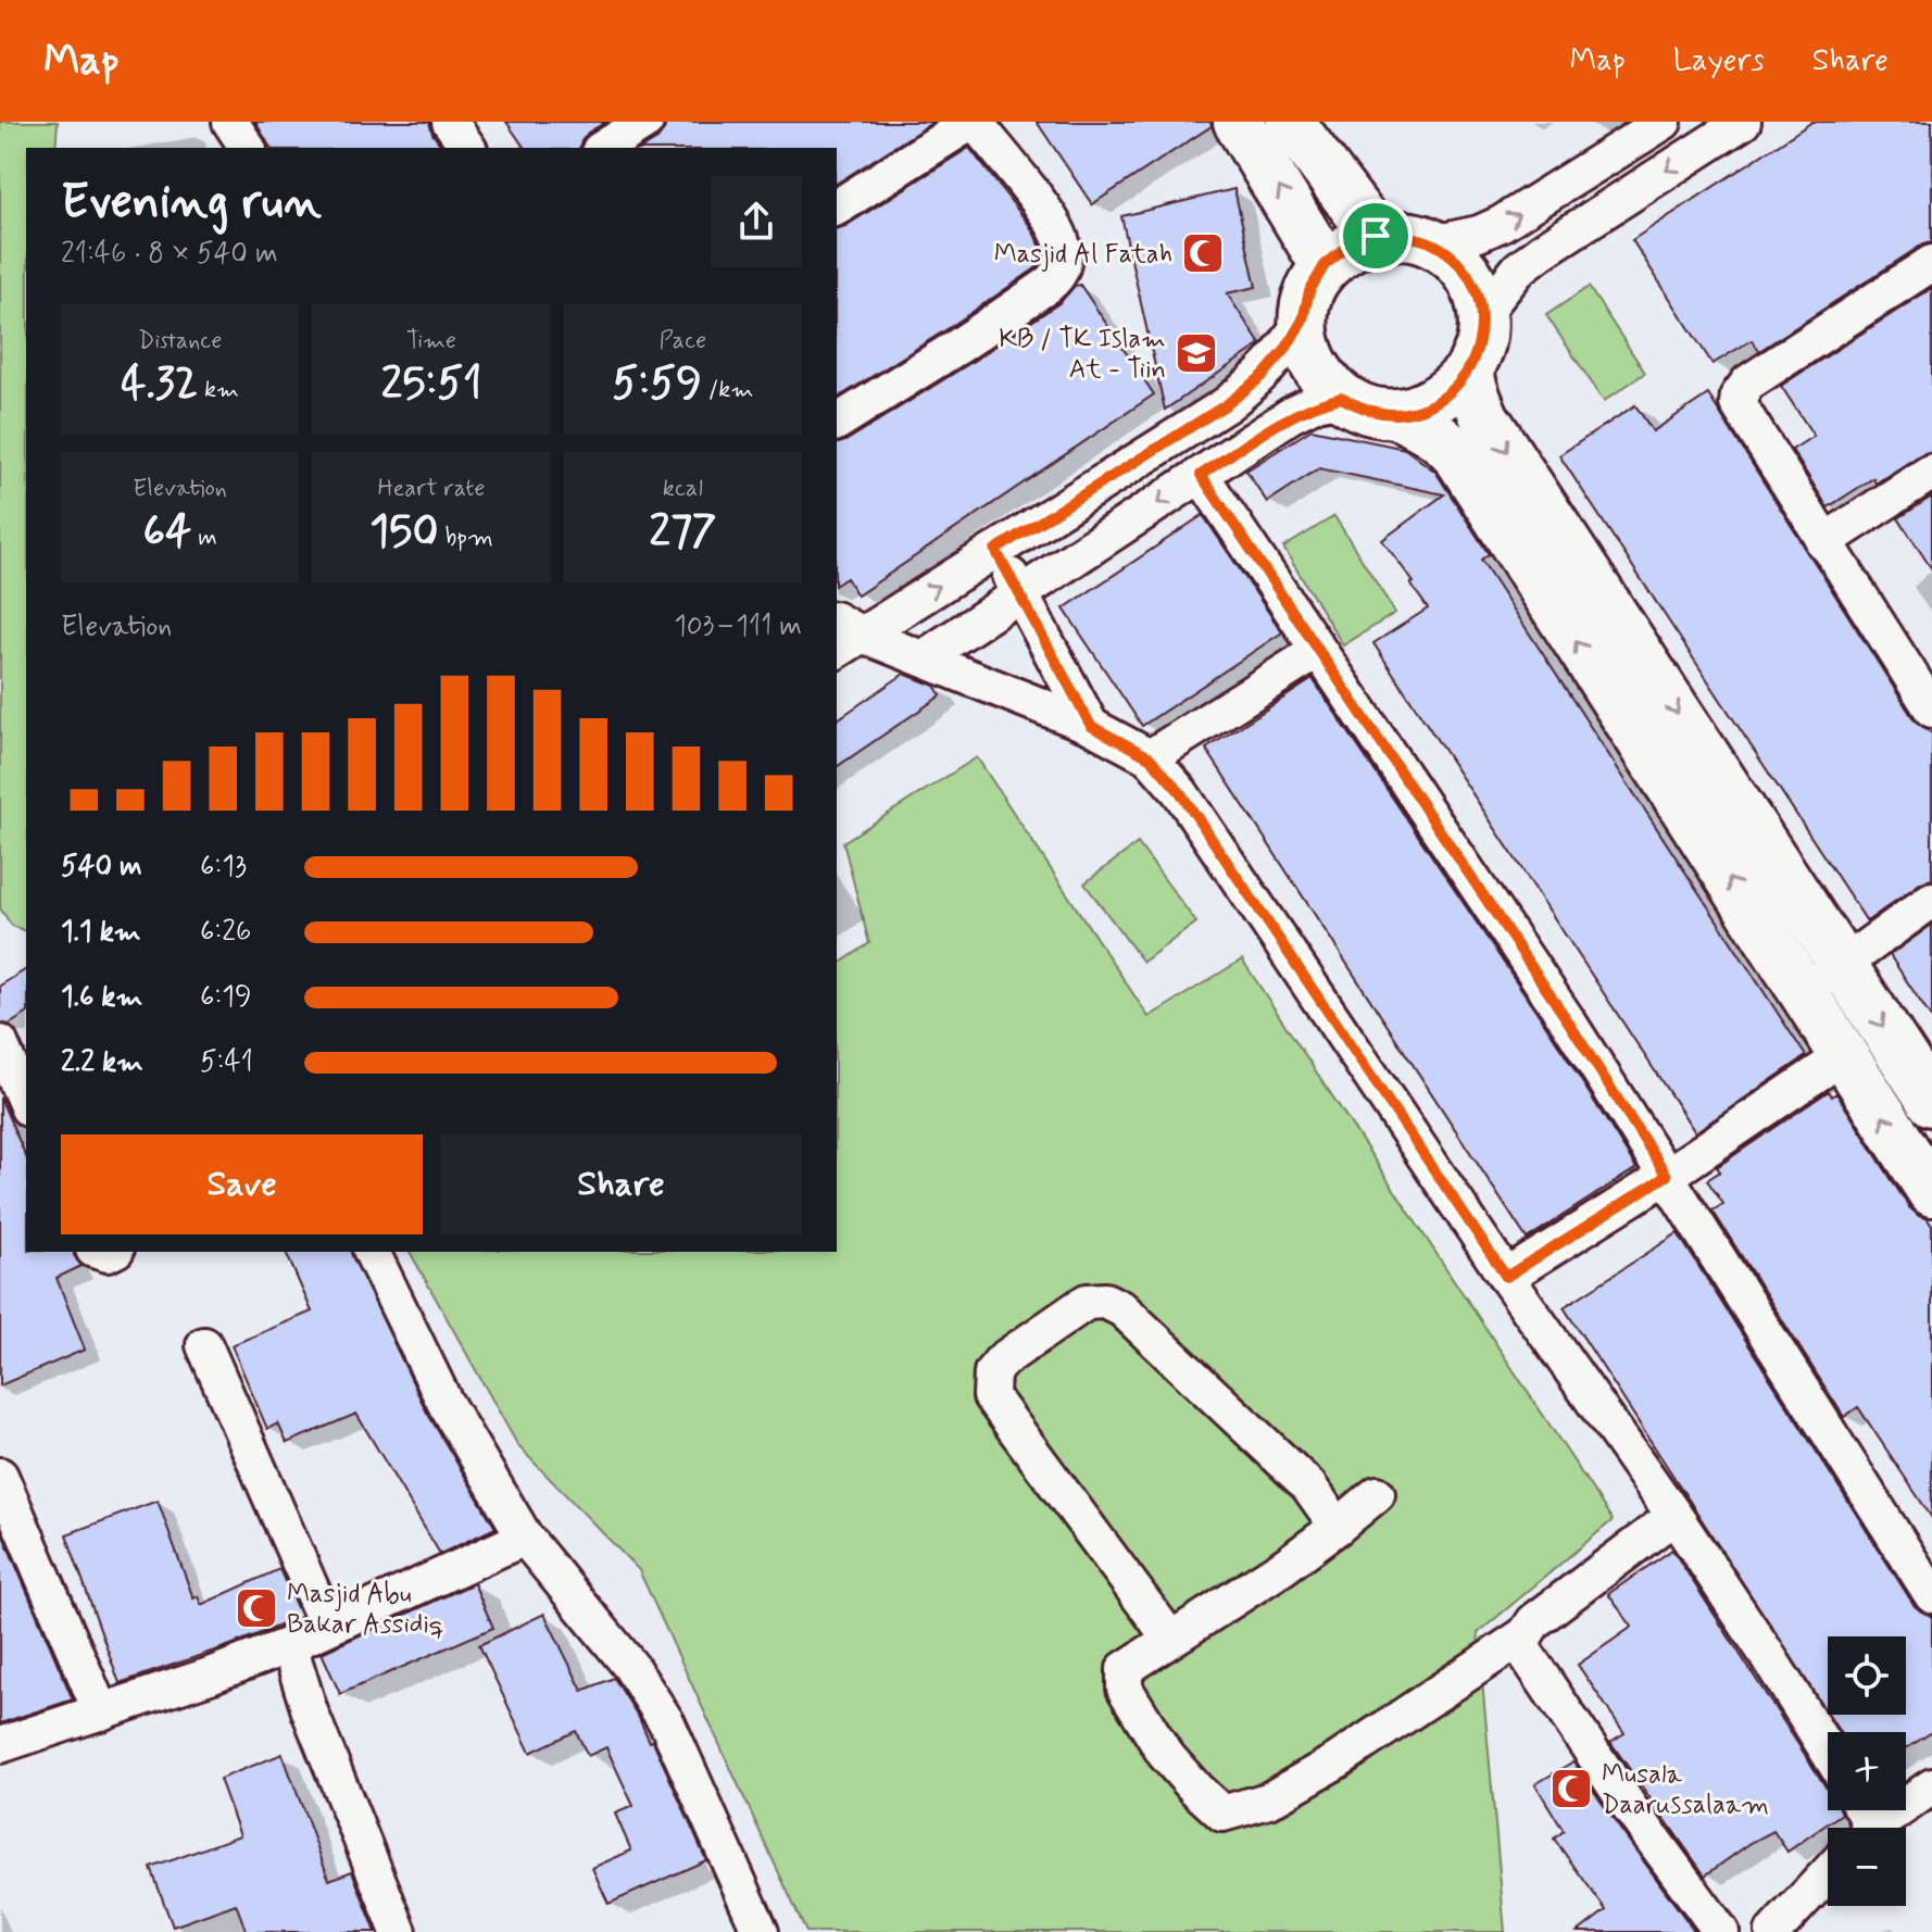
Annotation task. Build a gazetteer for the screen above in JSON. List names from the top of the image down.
{
  "places": {
    "mosque": ["Masjid Al Fatah", "Masjid Abu Bakar Assidiq", "Musala Daarussalaam"],
    "school or university": ["KB / TK Islam At - Tiin"]
  },
  "page": {
    "header": "Map",
    "nav": ["Map", "Layers", "Share"],
    "heading": ["Evening run", "21:46 · 8 × 540 m"],
    "stats": [
      ["Distance", "4.32 km"],
      ["Time", "25:51"],
      ["Pace", "5:59 /km"],
      ["Elevation", "64 m"],
      ["Heart rate", "150 bpm"],
      ["kcal", "277"]
    ],
    "chart": ["Elevation", "103–111 m"],
    "list": [
      {
        "name": "540 m",
        "note": "6:13"
      },
      {
        "name": "1.1 km",
        "note": "6:26"
      },
      {
        "name": "1.6 km",
        "note": "6:19"
      },
      {
        "name": "2.2 km",
        "note": "5:41"
      }
    ],
    "buttons": ["Save", "Share"],
    "map_buttons": ["+", "−"]
  }
}
